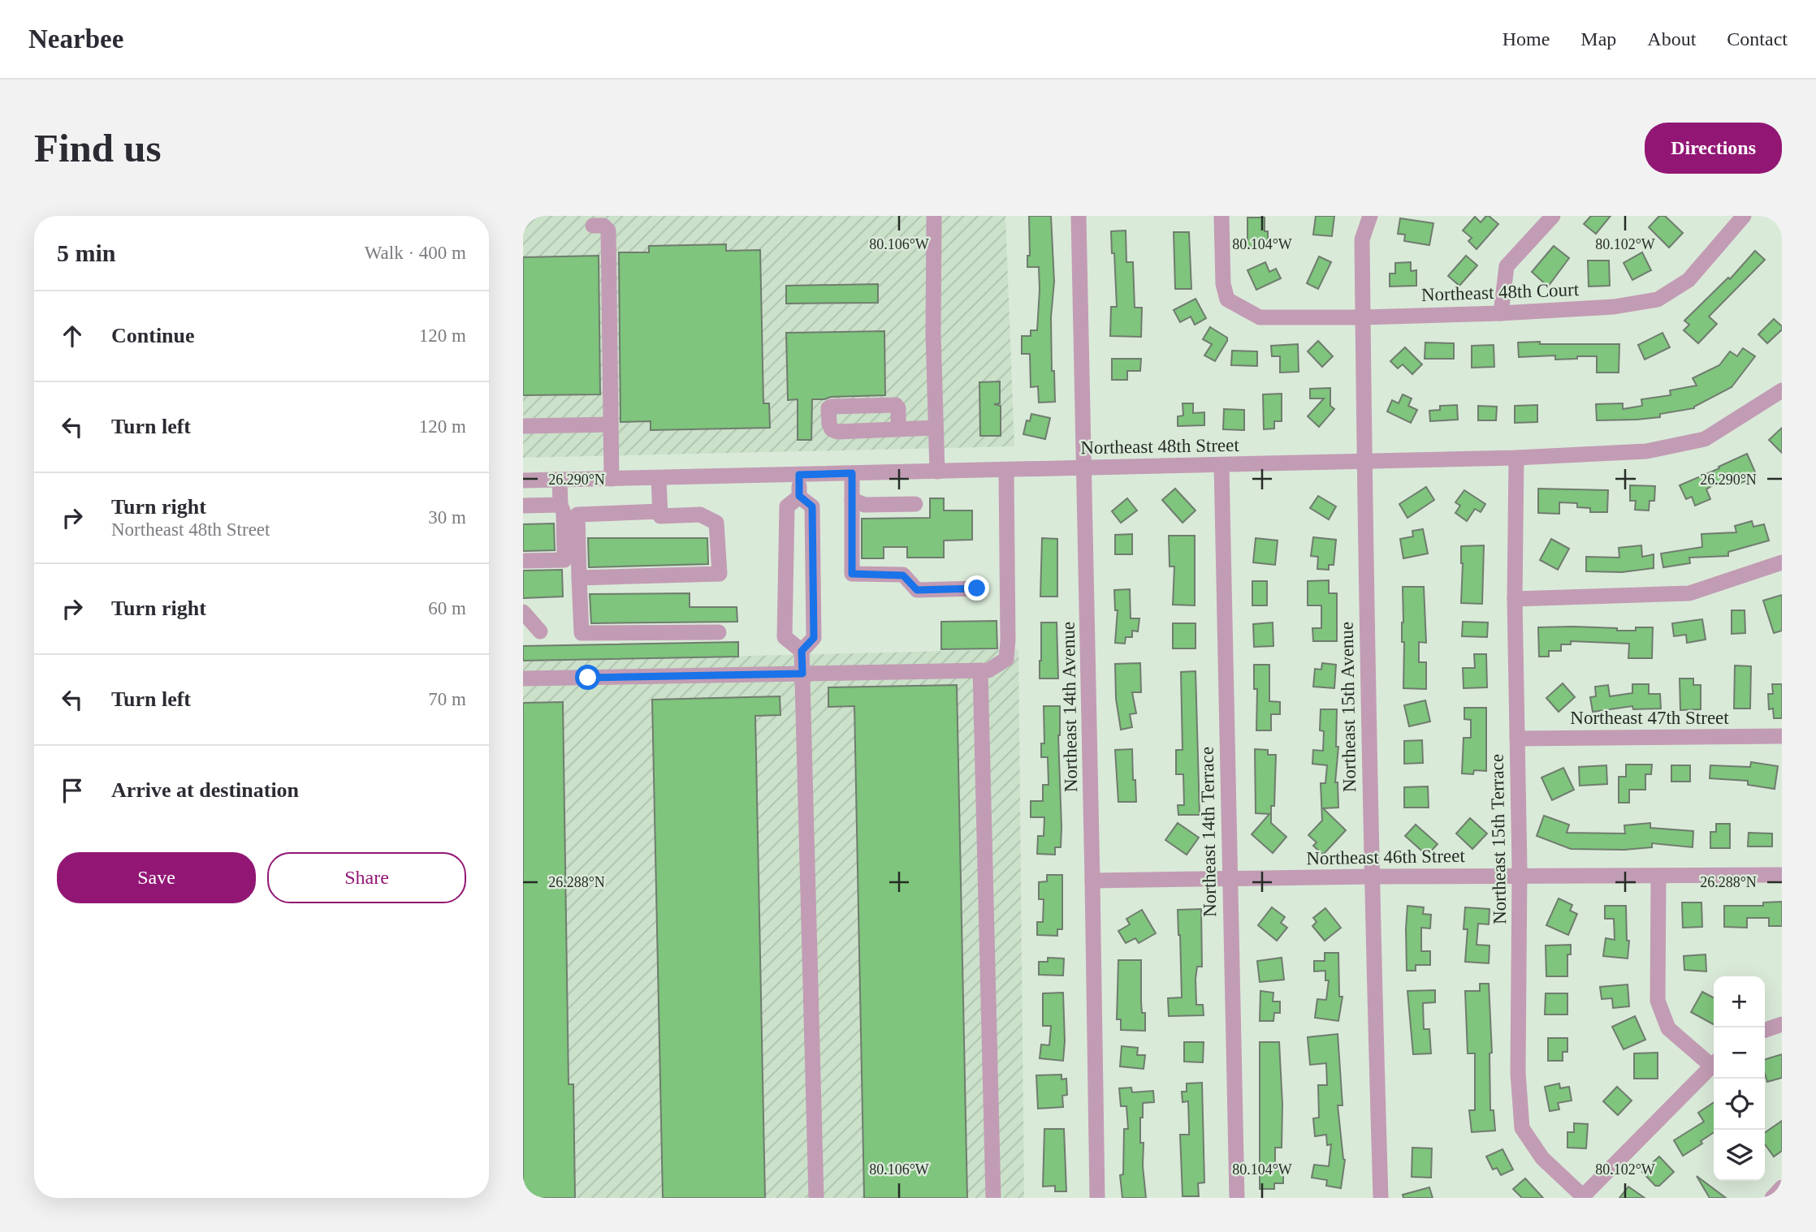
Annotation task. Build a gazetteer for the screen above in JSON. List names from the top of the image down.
{
  "streets": {
    "street": [
      "Northeast 48th Court",
      "Northeast 48th Street",
      "Northeast 14th Avenue",
      "Northeast 15th Avenue",
      "Northeast 47th Street",
      "Northeast 14th Terrace",
      "Northeast 15th Terrace",
      "Northeast 46th Street"
    ]
  },
  "crossings": [
    ["Northeast 48th Court", "Northeast 15th Avenue"],
    ["Northeast 48th Street", "Northeast 14th Avenue"],
    ["Northeast 48th Street", "Northeast 15th Avenue"],
    ["Northeast 48th Street", "Northeast 14th Terrace"],
    ["Northeast 48th Street", "Northeast 15th Terrace"],
    ["Northeast 14th Avenue", "Northeast 46th Street"],
    ["Northeast 15th Avenue", "Northeast 46th Street"],
    ["Northeast 47th Street", "Northeast 15th Terrace"],
    ["Northeast 14th Terrace", "Northeast 46th Street"],
    ["Northeast 15th Terrace", "Northeast 46th Street"]
  ],
  "page": {
    "header": "Nearbee",
    "nav": [
      "Home",
      "Map",
      "About",
      "Contact"
    ],
    "buttons": [
      "Directions",
      ["Save", "Share"]
    ],
    "title": "Find us",
    "heading": ["5 min", "Walk · 400 m"],
    "list": [
      ["Continue", "120 m"],
      ["Turn left", "120 m"],
      ["Turn right", "Northeast 48th Street", "30 m"],
      ["Turn right", "60 m"],
      ["Turn left", "70 m"],
      "Arrive at destination"
    ],
    "map_buttons": ["+", "−"]
  },
  "coordinates": [
    "80.106°W",
    "80.104°W",
    "80.102°W",
    "26.290°N",
    "26.288°N"
  ]
}
